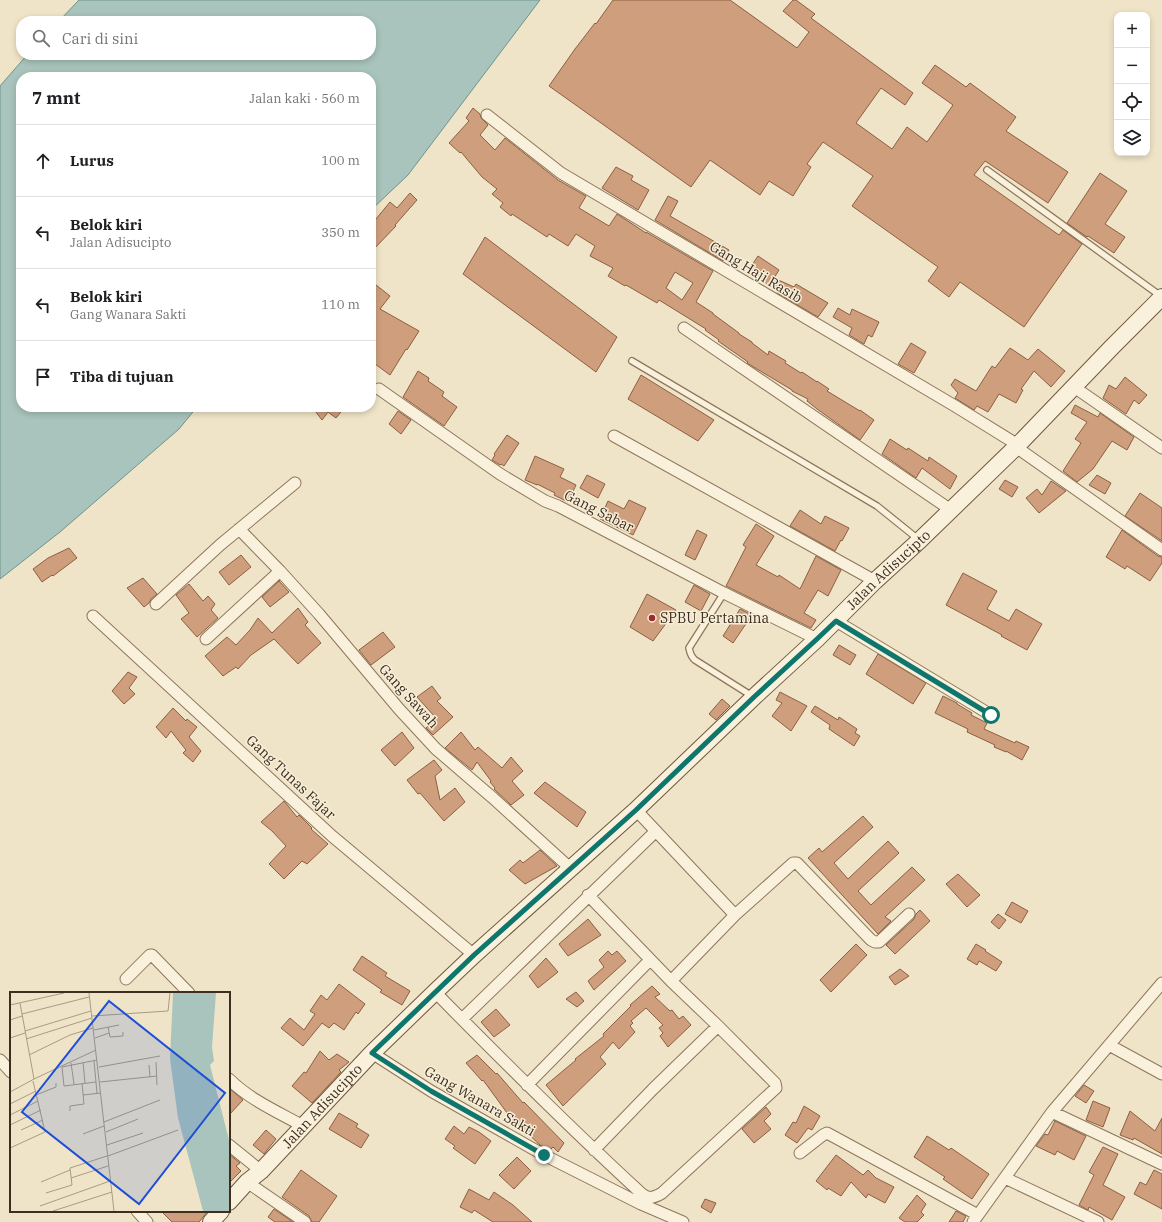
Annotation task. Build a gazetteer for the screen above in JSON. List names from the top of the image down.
{
  "streets": {
    "main road": ["Jalan Adisucipto"],
    "street": [
      "Gang Haji Rasib",
      "Gang Sabar",
      "Gang Sawah",
      "Gang Tunas Fajar",
      "Gang Wanara Sakti"
    ]
  },
  "crossings": [
    ["Gang Haji Rasib", "Jalan Adisucipto"],
    ["Gang Sabar", "Jalan Adisucipto"],
    ["Jalan Adisucipto", "Gang Sawah"],
    ["Jalan Adisucipto", "Gang Tunas Fajar"],
    ["Jalan Adisucipto", "Gang Wanara Sakti"]
  ],
  "places": ["SPBU Pertamina"],
  "page": {
    "map_buttons": ["+", "−"],
    "search": "Cari di sini",
    "heading": ["7 mnt", "Jalan kaki · 560 m"],
    "list": [
      ["Lurus", "100 m"],
      ["Belok kiri", "Jalan Adisucipto", "350 m"],
      ["Belok kiri", "Gang Wanara Sakti", "110 m"],
      "Tiba di tujuan"
    ]
  }
}
